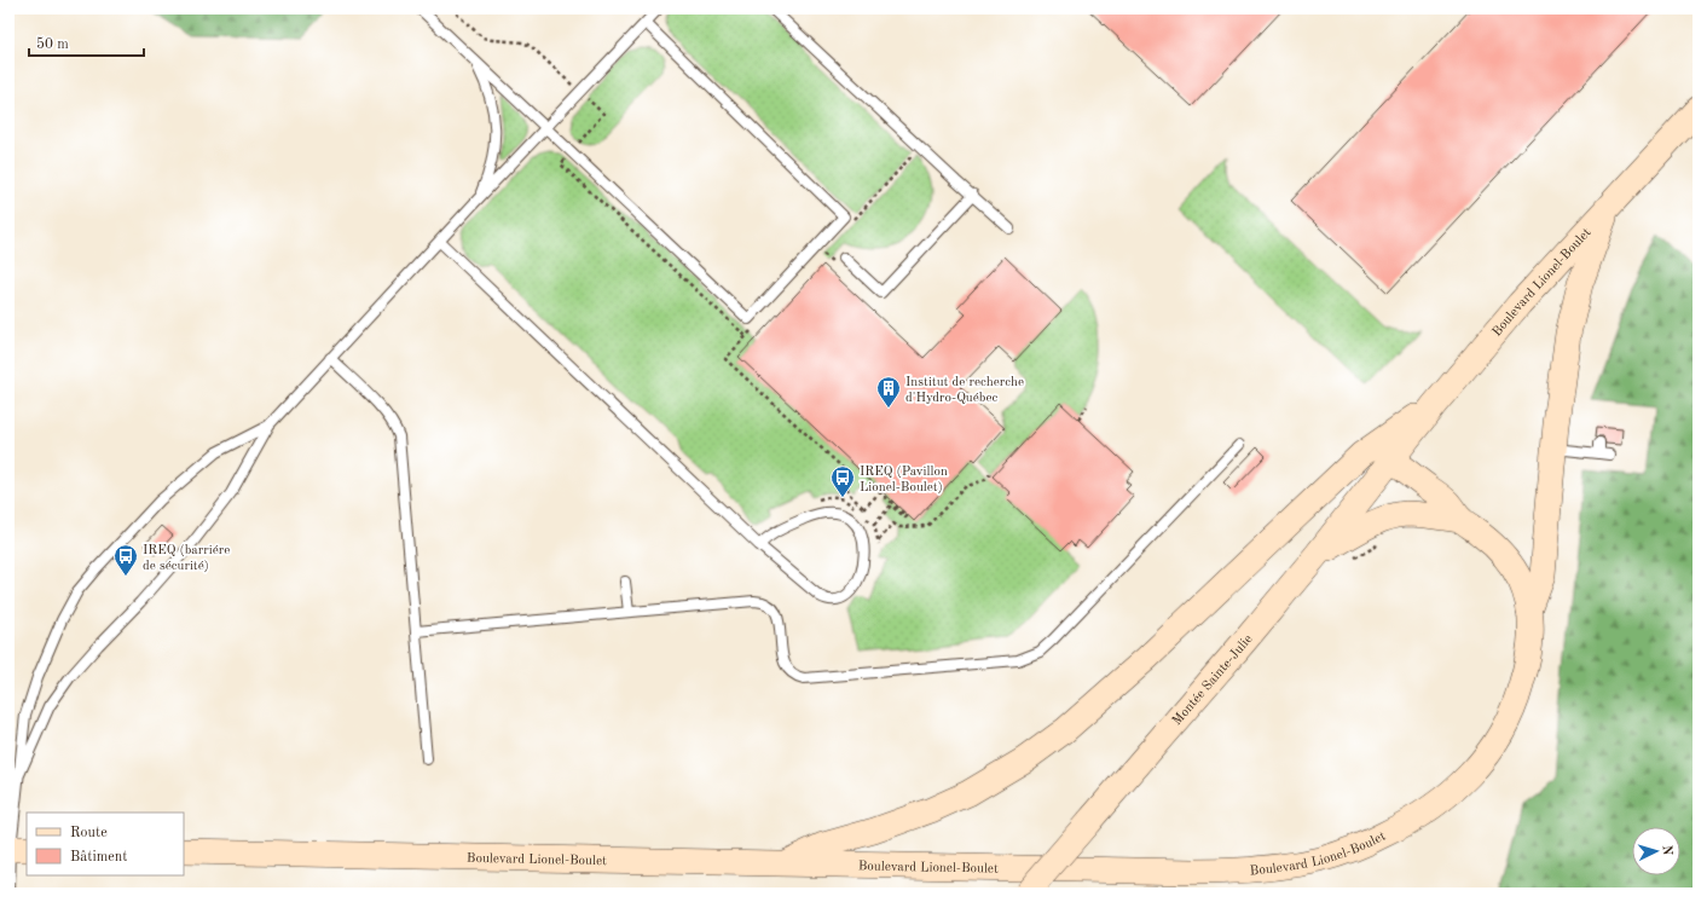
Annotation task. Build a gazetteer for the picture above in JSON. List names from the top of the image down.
{
  "streets": {
    "main road": ["Boulevard Lionel-Boulet", "Montée Sainte-Julie"]
  },
  "crossings": [
    ["Boulevard Lionel-Boulet", "Montée Sainte-Julie"]
  ],
  "places": {
    "building": ["Institut de recherche d'Hydro-Québec"],
    "bus stop": ["IREQ (Pavillon Lionel-Boulet)", "IREQ (barriére de sécurité)"]
  },
  "legend": ["Route", "Bâtiment"],
  "scale_bar": "50 m",
  "north": "right"
}
